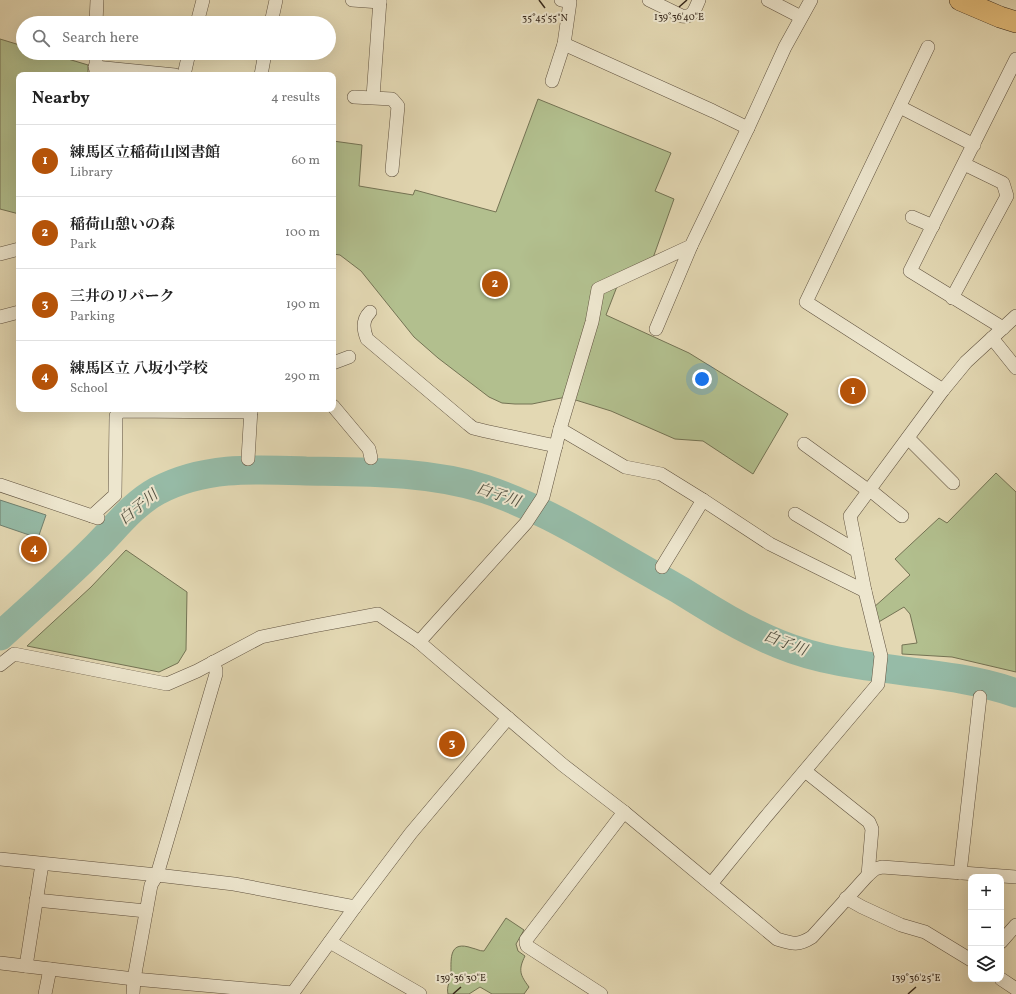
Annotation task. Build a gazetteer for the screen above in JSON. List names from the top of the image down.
{
  "water": ["白子川"],
  "page": {
    "search": "Search here",
    "heading": ["Nearby", "4 results"],
    "list": [
      {
        "mark": "1",
        "name": "練馬区立稲荷山図書館",
        "note": "Library",
        "value": "60 m"
      },
      {
        "mark": "2",
        "name": "稲荷山憩いの森",
        "note": "Park",
        "value": "100 m"
      },
      {
        "mark": "3",
        "name": "三井のリパーク",
        "note": "Parking",
        "value": "190 m"
      },
      {
        "mark": "4",
        "name": "練馬区立 八坂小学校",
        "note": "School",
        "value": "290 m"
      }
    ],
    "pins": [
      "2",
      "1",
      "4",
      "3"
    ],
    "map_buttons": ["+", "−"]
  },
  "coordinates": [
    "139°36'40\"E",
    "35°45'55\"N",
    "139°36'30\"E",
    "139°36'25\"E"
  ]
}
